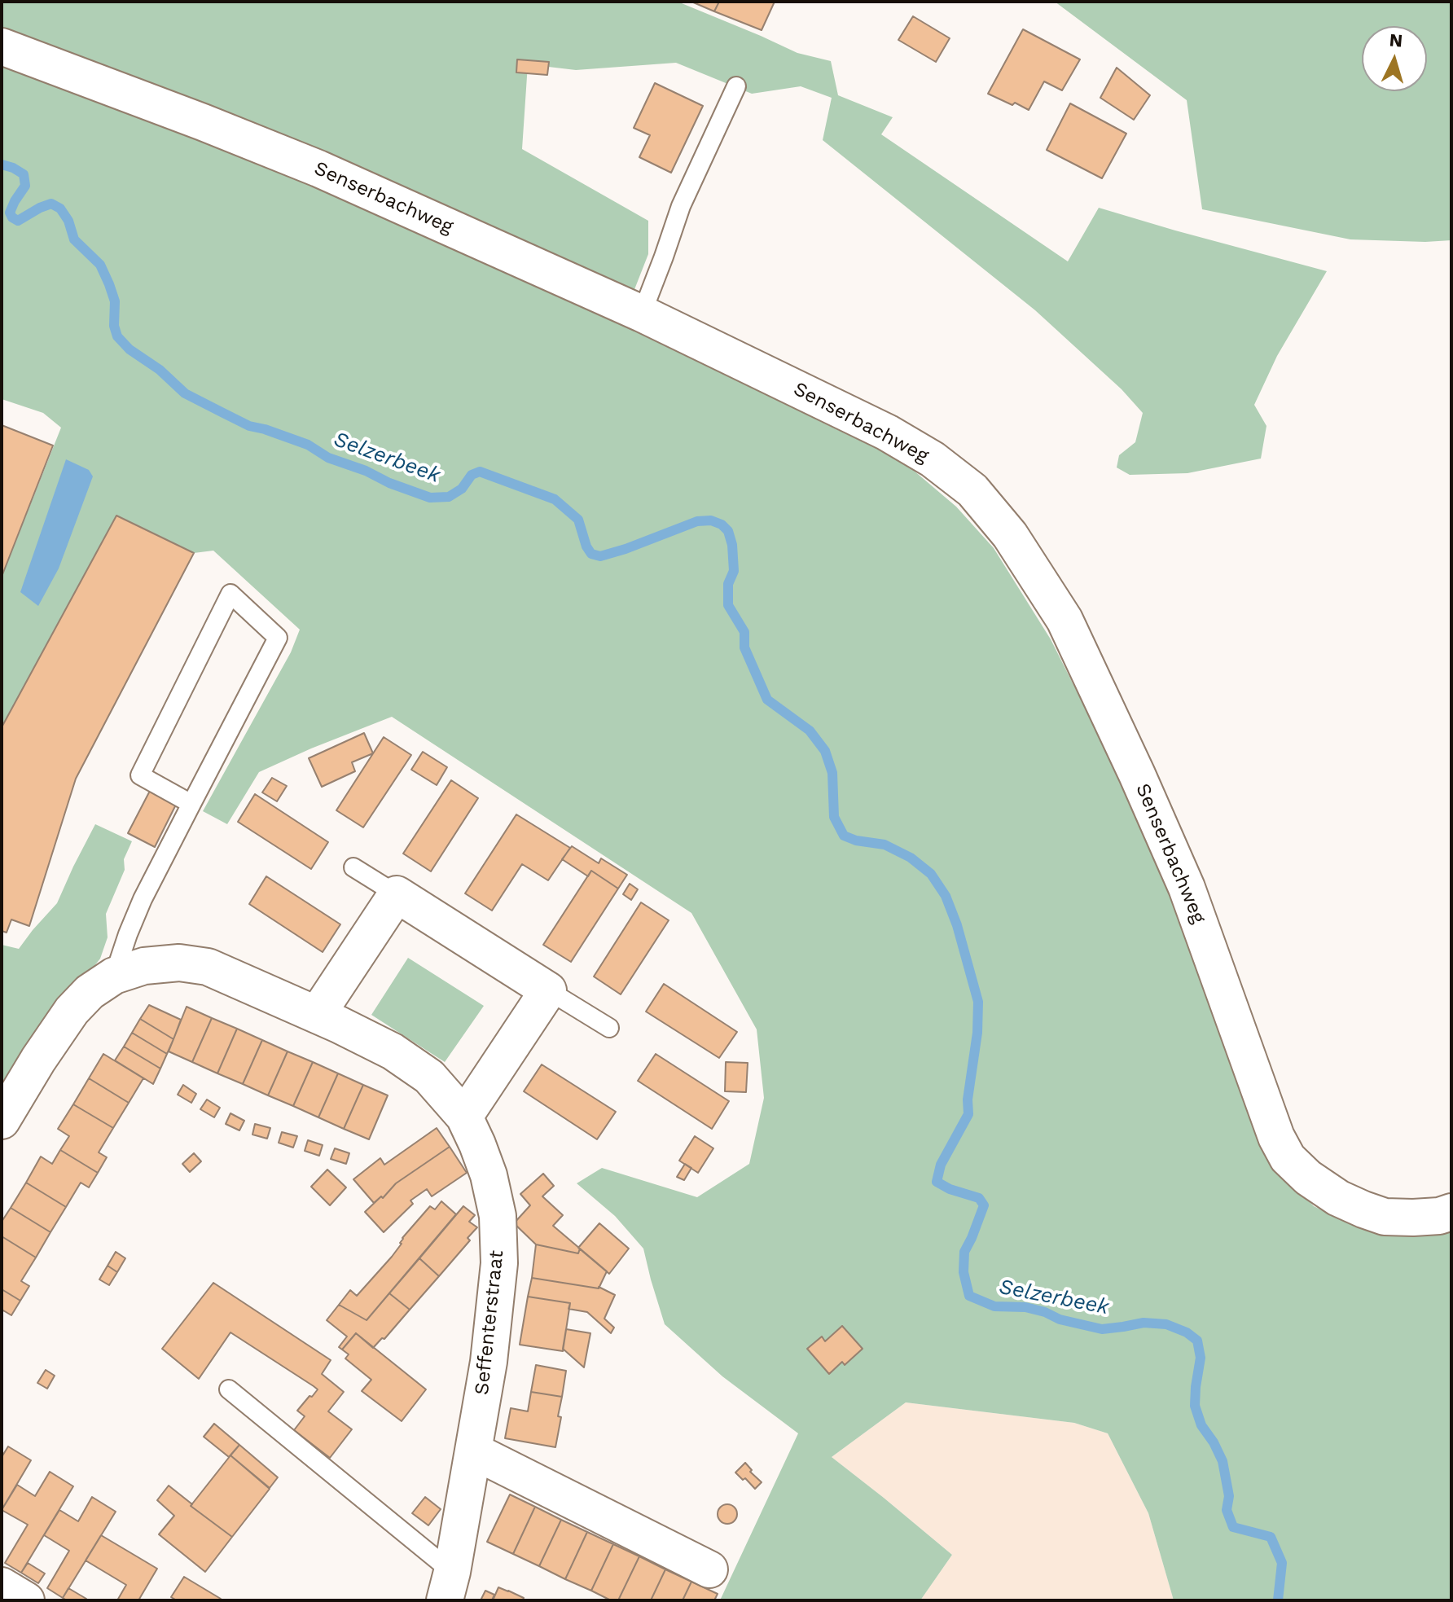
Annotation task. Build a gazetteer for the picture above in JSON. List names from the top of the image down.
{
  "streets": {
    "street": ["Senserbachweg", "Seffenterstraat"]
  },
  "water": ["Selzerbeek"],
  "north": "top"
}
